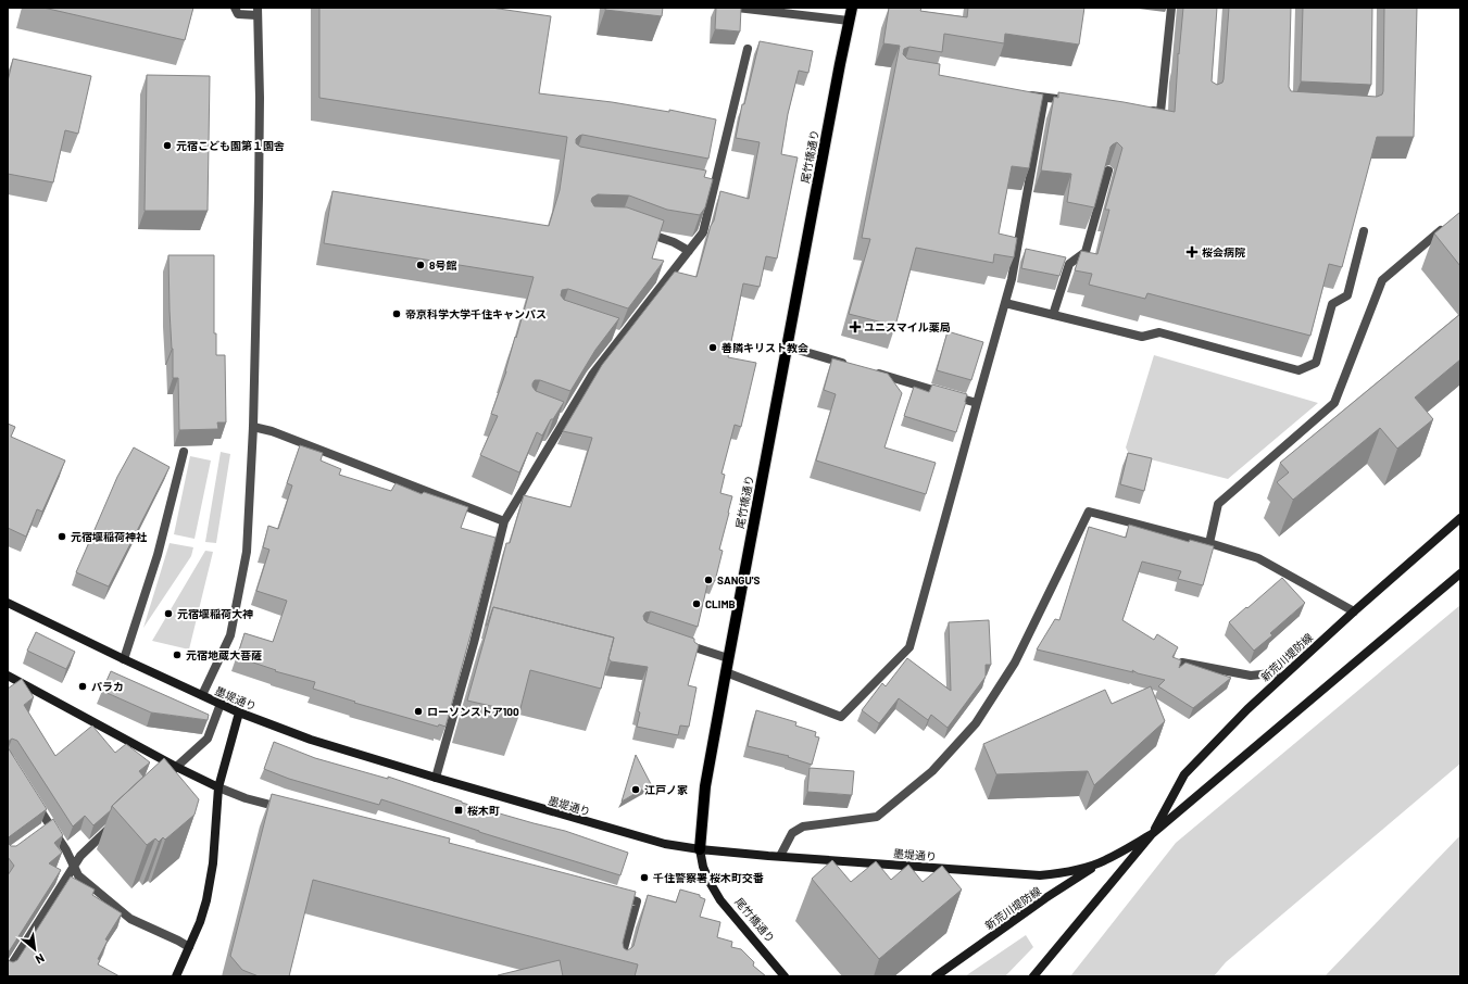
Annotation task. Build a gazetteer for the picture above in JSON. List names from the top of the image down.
{
  "streets": {
    "main road": ["尾竹橋通り", "新荒川堤防線", "墨堤通り"]
  },
  "crossings": [
    ["尾竹橋通り", "墨堤通り"],
    ["新荒川堤防線", "墨堤通り"]
  ],
  "places": {
    "other": [
      "元宿こども園第１園舎",
      "8号館",
      "帝京科学大学千住キャンパス",
      "善隣キリスト教会",
      "元宿堰稲荷神社",
      "SANGU'S",
      "CLIMB",
      "元宿堰稲荷大神",
      "元宿地蔵大菩薩",
      "パラカ",
      "ローソンストア100",
      "江戸ノ家",
      "千住警察署 桜木町交番"
    ],
    "health": ["桜会病院", "ユニスマイル薬局"],
    "transit": ["桜木町"]
  },
  "north": "bottom right"
}
